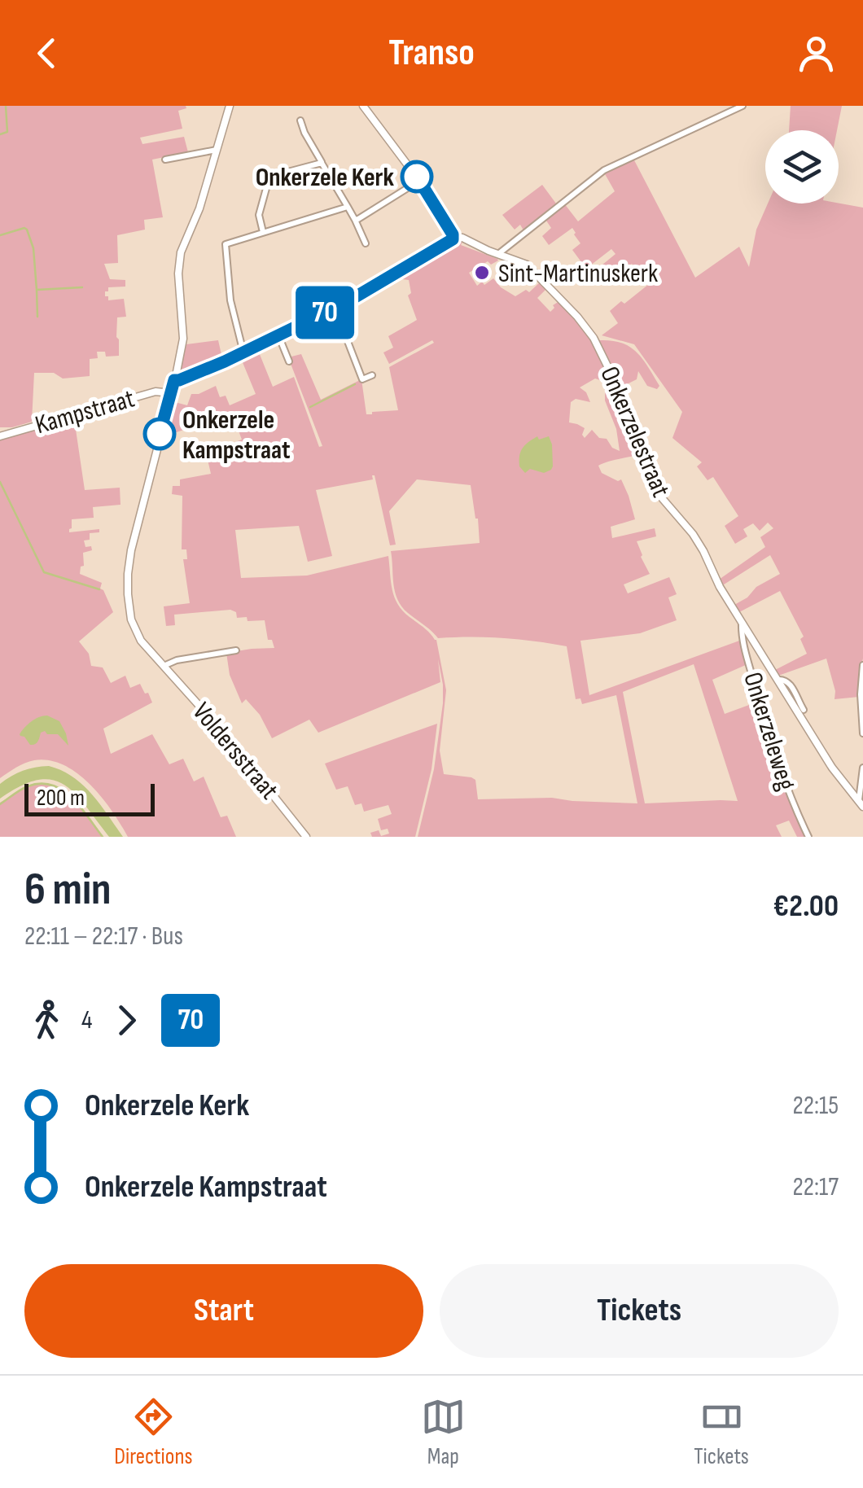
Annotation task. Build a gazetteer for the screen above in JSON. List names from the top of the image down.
{
  "streets": {
    "street": [
      "Kampstraat",
      "Onkerzelestraat",
      "Onkerzeleweg",
      "Voldersstraat"
    ]
  },
  "crossings": [
    ["Kampstraat", "Voldersstraat"],
    ["Onkerzelestraat", "Onkerzeleweg"]
  ],
  "places": ["Onkerzele Kerk", "Sint-Martinuskerk", "Onkerzele Kampstraat"],
  "lines": ["bus line 70"],
  "scale_bar": "200 m",
  "page": {
    "header": "Transo",
    "on_map": "70",
    "scale": "200 m",
    "heading": ["6 min", "22:11 – 22:17 · Bus", "€2.00"],
    "legs": ["4", "70"],
    "list": [
      {
        "name": "Onkerzele Kerk",
        "value": "22:15"
      },
      {
        "name": "Onkerzele Kampstraat",
        "value": "22:17"
      }
    ],
    "buttons": ["Start", "Tickets"],
    "tabs": ["Directions", "Map", "Tickets"]
  }
}
